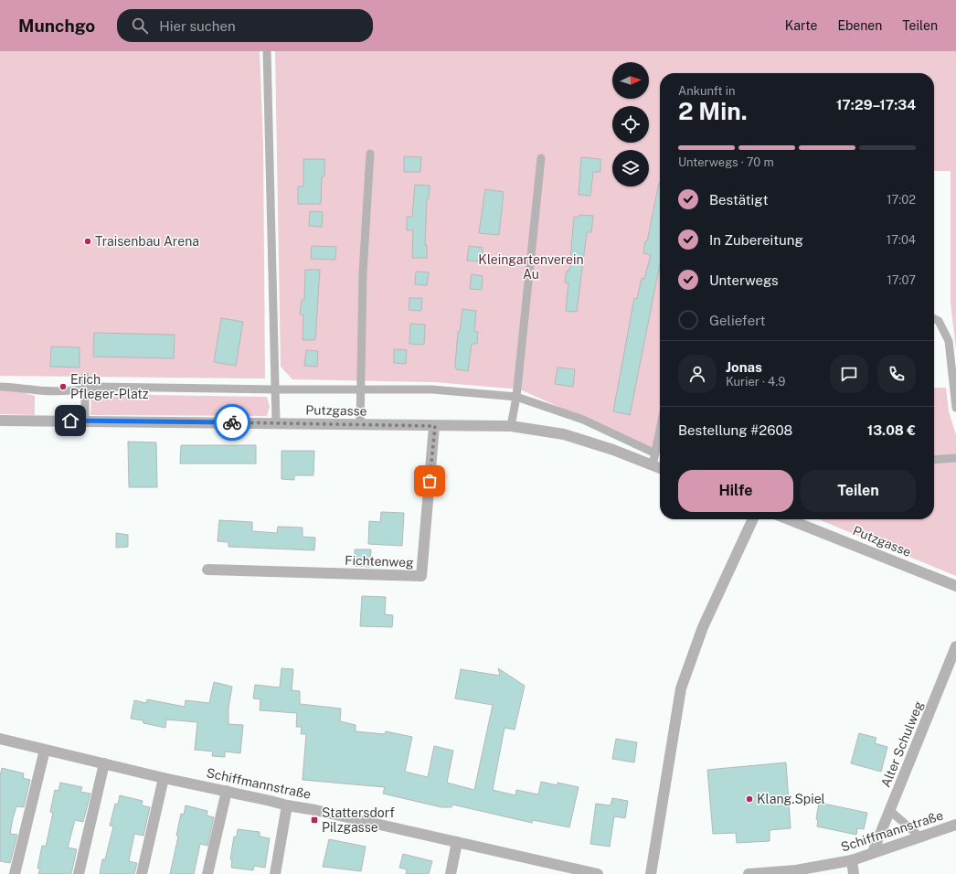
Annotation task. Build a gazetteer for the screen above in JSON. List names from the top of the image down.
{
  "streets": {
    "street": [
      "Putzgasse",
      "Fichtenweg",
      "Alter Schulweg",
      "Schiffmannstraße"
    ]
  },
  "crossings": [
    ["Putzgasse", "Fichtenweg"],
    ["Alter Schulweg", "Schiffmannstraße"]
  ],
  "parks": ["Kleingartenverein Au"],
  "places": {
    "other": ["Traisenbau Arena", "Erich Pfleger-Platz", "Klang.Spiel"],
    "transit": ["Stattersdorf Pilzgasse"]
  },
  "north": "right",
  "page": {
    "header": "Munchgo",
    "search": "Hier suchen",
    "nav": ["Karte", "Ebenen", "Teilen"],
    "heading": ["2 Min.", "Ankunft in", "17:29–17:34"],
    "panel": [
      "Jonas",
      "Kurier · 4.9",
      "Bestellung #2608",
      "13.08 €"
    ],
    "bar": "Unterwegs · 70 m",
    "list": [
      ["Bestätigt", "17:02"],
      ["In Zubereitung", "17:04"],
      ["Unterwegs", "17:07"],
      "Geliefert"
    ],
    "buttons": ["Hilfe", "Teilen"]
  }
}
